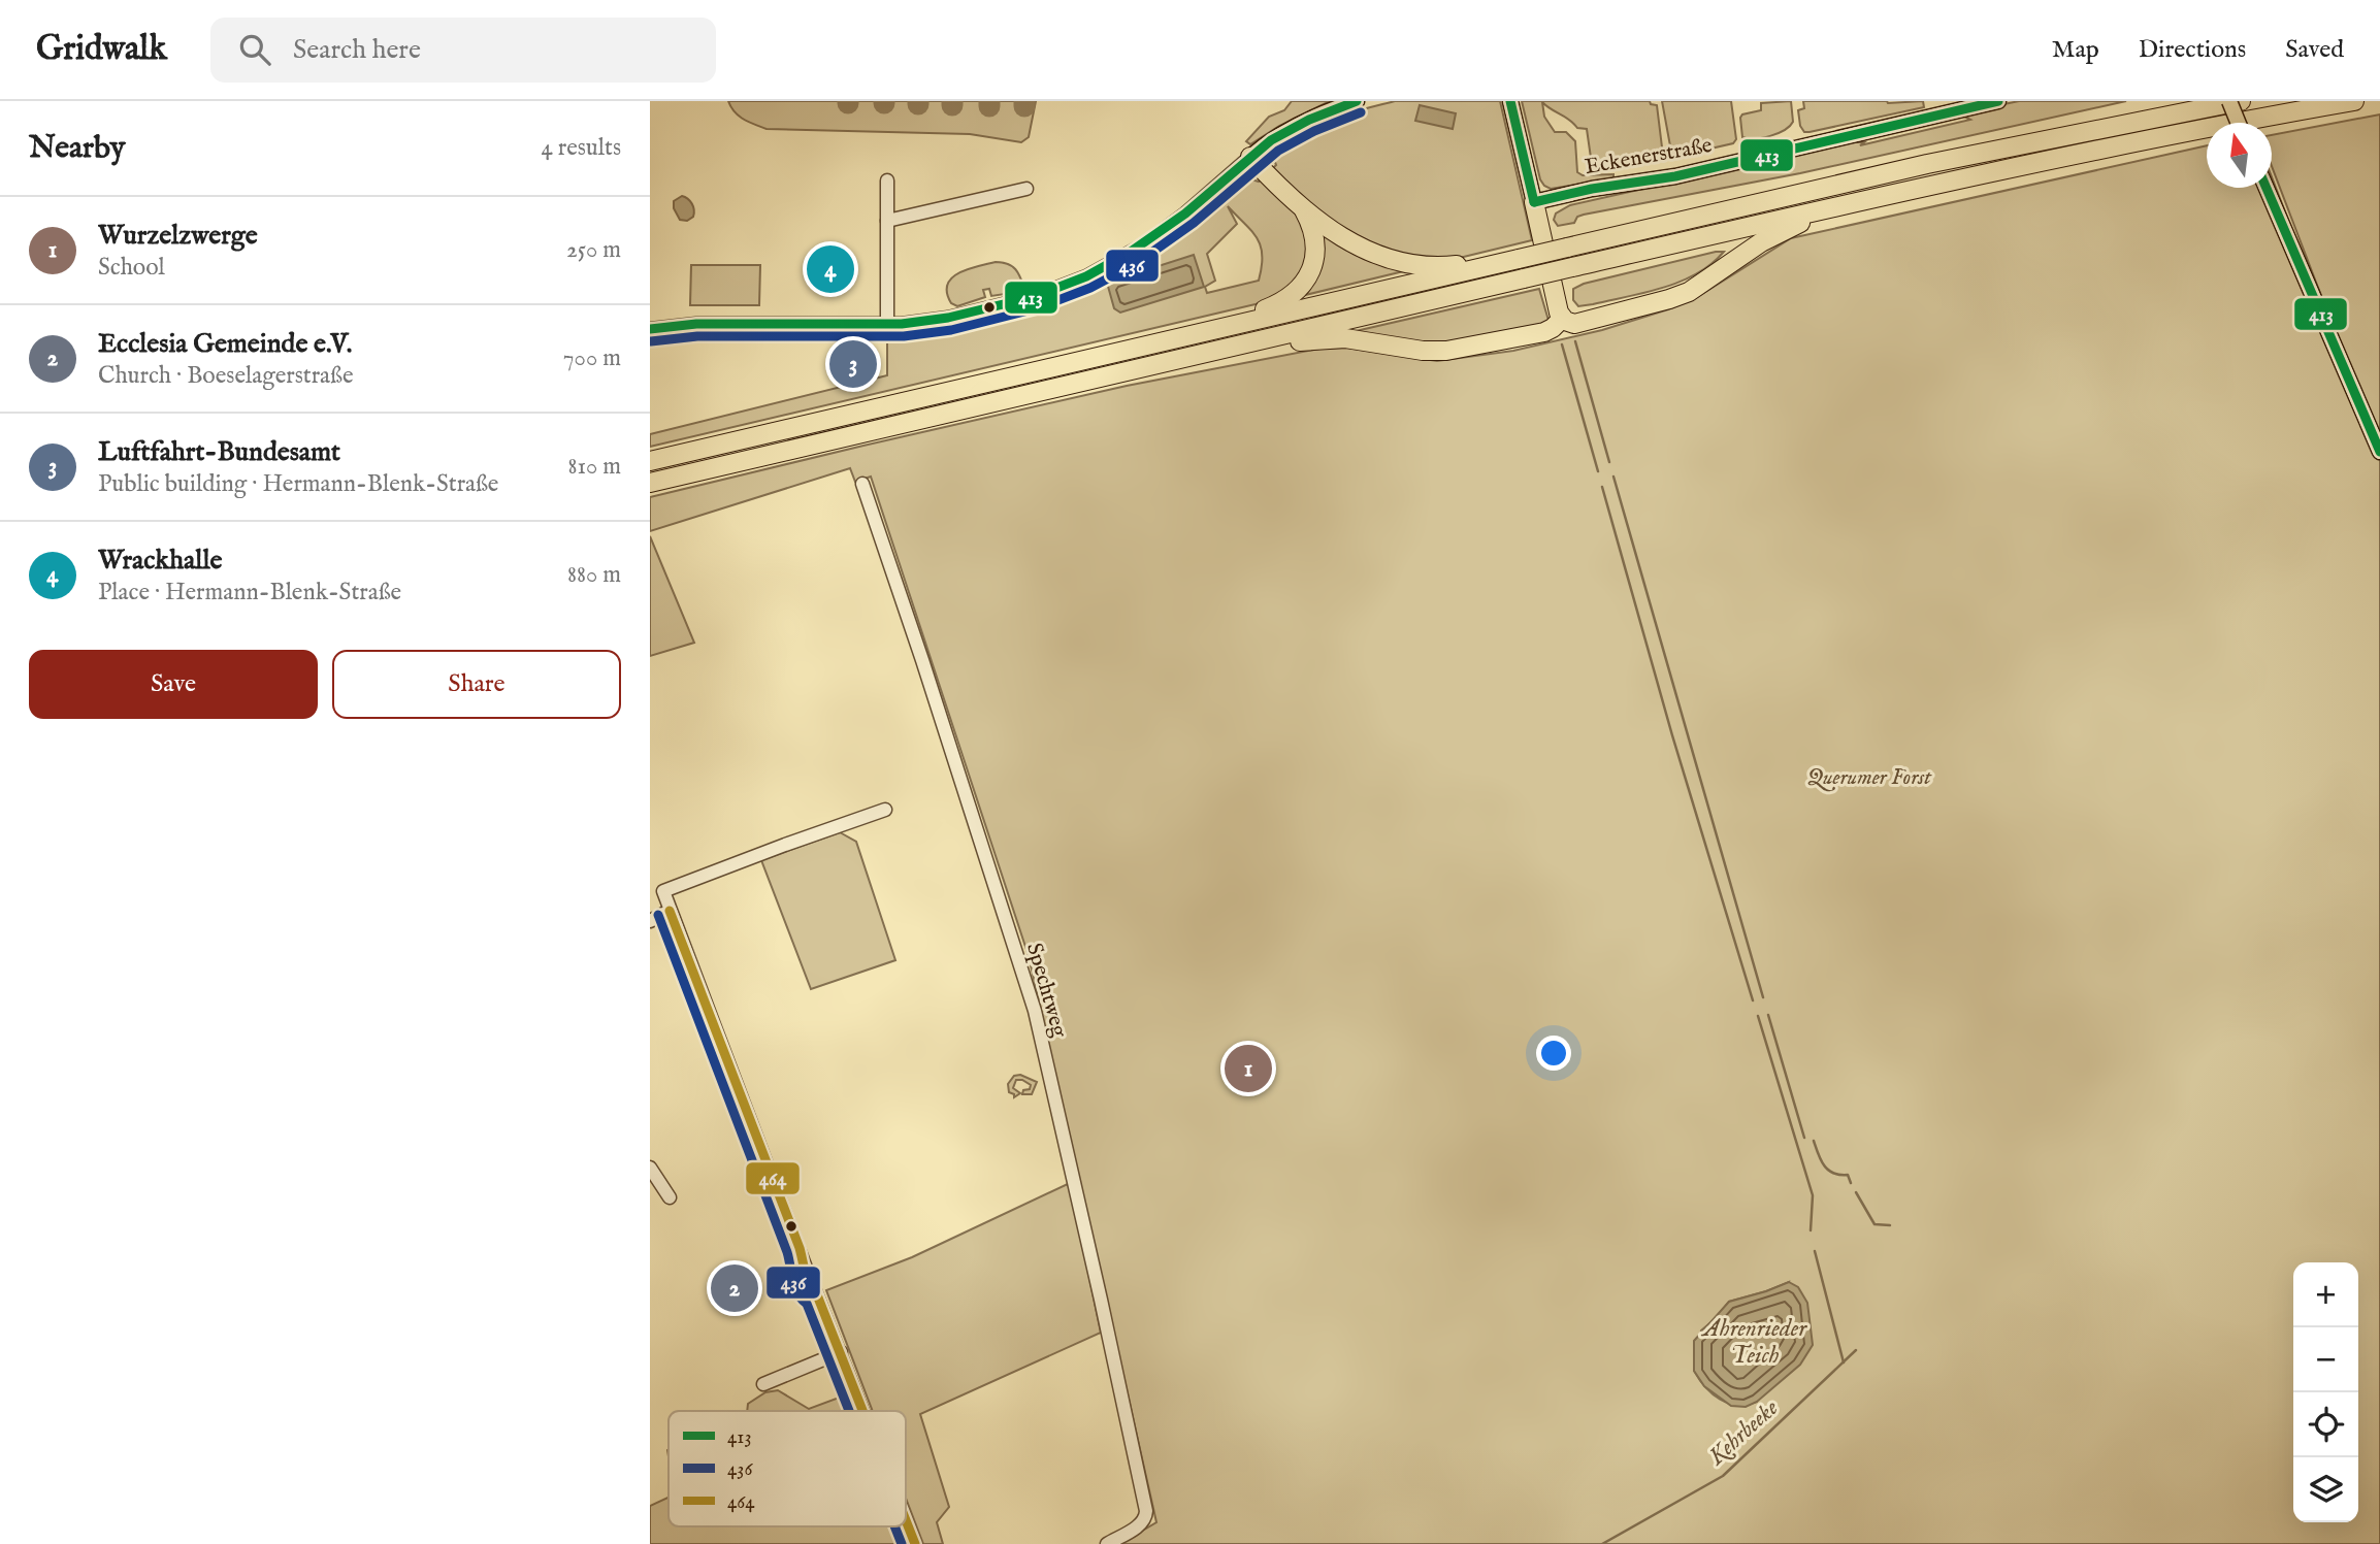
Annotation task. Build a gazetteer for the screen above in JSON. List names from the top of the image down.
{
  "streets": {
    "main road": ["Eckenerstraße"],
    "street": ["Spechtweg"]
  },
  "water": ["Ahrenrieder Teich", "Kehrbeeke"],
  "parks": ["Querumer Forst"],
  "lines": ["transit line 413", "transit line 436", "transit line 464"],
  "legend": ["413", "436", "464"],
  "north": "top",
  "page": {
    "header": "Gridwalk",
    "search": "Search here",
    "nav": ["Map", "Directions", "Saved"],
    "heading": ["Nearby", "4 results"],
    "list": [
      {
        "mark": "1",
        "name": "Wurzelzwerge",
        "note": "School",
        "value": "250 m"
      },
      {
        "mark": "2",
        "name": "Ecclesia Gemeinde e.V.",
        "note": "Church · Boeselagerstraße",
        "value": "700 m"
      },
      {
        "mark": "3",
        "name": "Luftfahrt-Bundesamt",
        "note": "Public building · Hermann-Blenk-Straße",
        "value": "810 m"
      },
      {
        "mark": "4",
        "name": "Wrackhalle",
        "note": "Place · Hermann-Blenk-Straße",
        "value": "880 m"
      }
    ],
    "pins": [
      "4",
      "3",
      "1",
      "2"
    ],
    "buttons": ["Save", "Share"],
    "map_buttons": ["+", "−"]
  }
}
